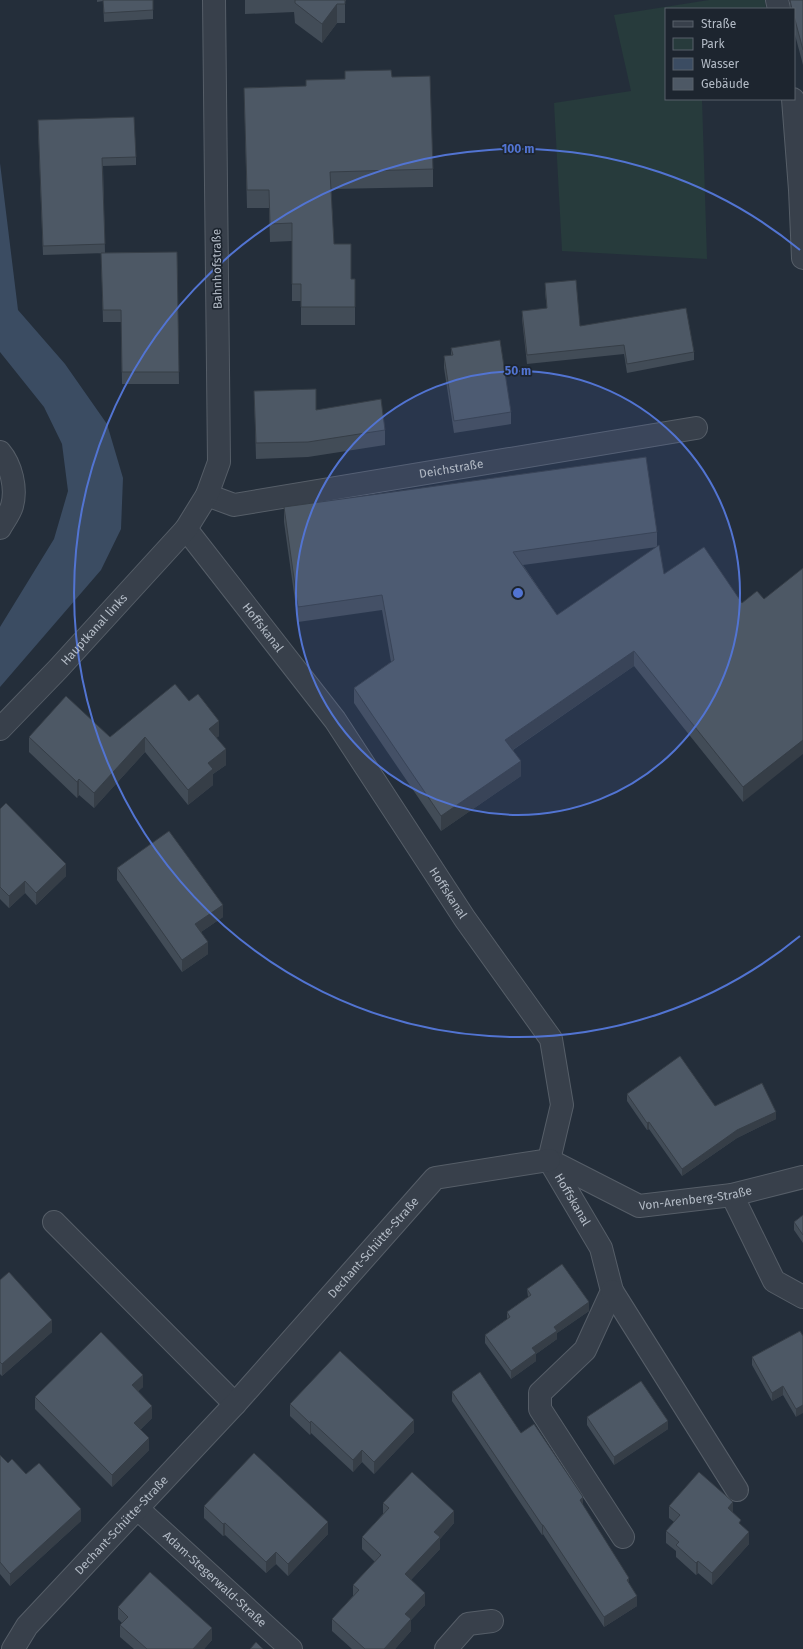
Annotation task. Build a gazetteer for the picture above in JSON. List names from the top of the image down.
{
  "streets": {
    "street": [
      "Bahnhofstraße",
      "Deichstraße",
      "Hoffskanal",
      "Hauptkanal links",
      "Von-Arenberg-Straße",
      "Dechant-Schütte-Straße",
      "Adam-Stegerwald-Straße"
    ]
  },
  "crossings": [
    ["Bahnhofstraße", "Deichstraße"],
    ["Bahnhofstraße", "Hoffskanal"],
    ["Bahnhofstraße", "Hauptkanal links"],
    ["Hoffskanal", "Hauptkanal links"],
    ["Hoffskanal", "Von-Arenberg-Straße"],
    ["Hoffskanal", "Dechant-Schütte-Straße"],
    ["Von-Arenberg-Straße", "Dechant-Schütte-Straße"],
    ["Dechant-Schütte-Straße", "Adam-Stegerwald-Straße"]
  ],
  "legend": [
    "Straße",
    "Park",
    "Wasser",
    "Gebäude"
  ],
  "rings": ["100 m", "50 m"]
}
